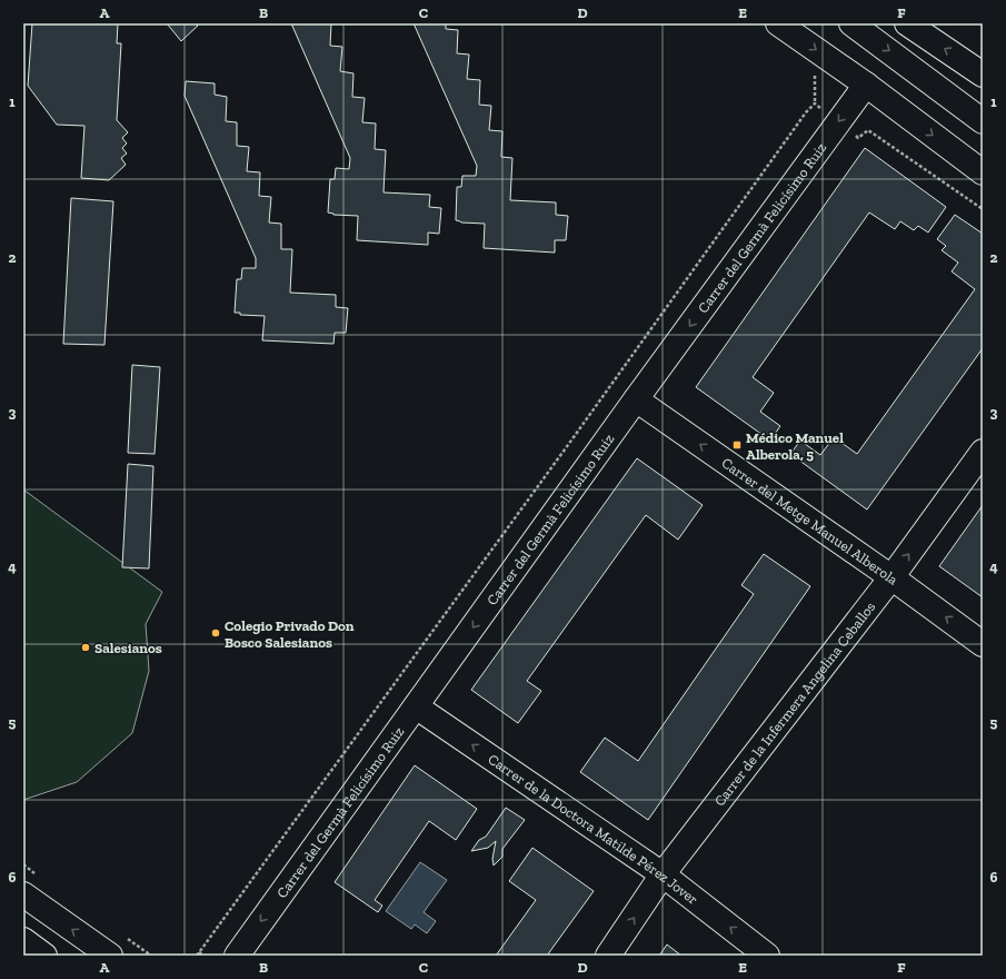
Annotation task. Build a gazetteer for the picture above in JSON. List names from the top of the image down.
{
  "streets": {
    "street": [
      "Carrer del Germà Felicísimo Ruiz",
      "Carrer del Metge Manuel Alberola",
      "Carrer de la Infermera Angelina Ceballos",
      "Carrer de la Doctora Matilde Pérez Jover"
    ]
  },
  "crossings": [
    ["Carrer del Germà Felicísimo Ruiz", "Carrer del Metge Manuel Alberola"],
    ["Carrer del Germà Felicísimo Ruiz", "Carrer de la Doctora Matilde Pérez Jover"],
    ["Carrer del Metge Manuel Alberola", "Carrer de la Infermera Angelina Ceballos"],
    ["Carrer de la Infermera Angelina Ceballos", "Carrer de la Doctora Matilde Pérez Jover"]
  ],
  "one_way": [
    "Carrer del Germà Felicísimo Ruiz",
    "Carrer del Metge Manuel Alberola",
    "Carrer de la Infermera Angelina Ceballos",
    "Carrer de la Doctora Matilde Pérez Jover"
  ],
  "places": {
    "transit": ["Médico Manuel Alberola, 5"],
    "other": ["Colegio Privado Don Bosco Salesianos", "Salesianos"]
  },
  "grid": {
    "columns": [
      "A",
      "B",
      "C",
      "D",
      "E",
      "F"
    ],
    "rows": [
      "1",
      "2",
      "3",
      "4",
      "5",
      "6"
    ]
  }
}
